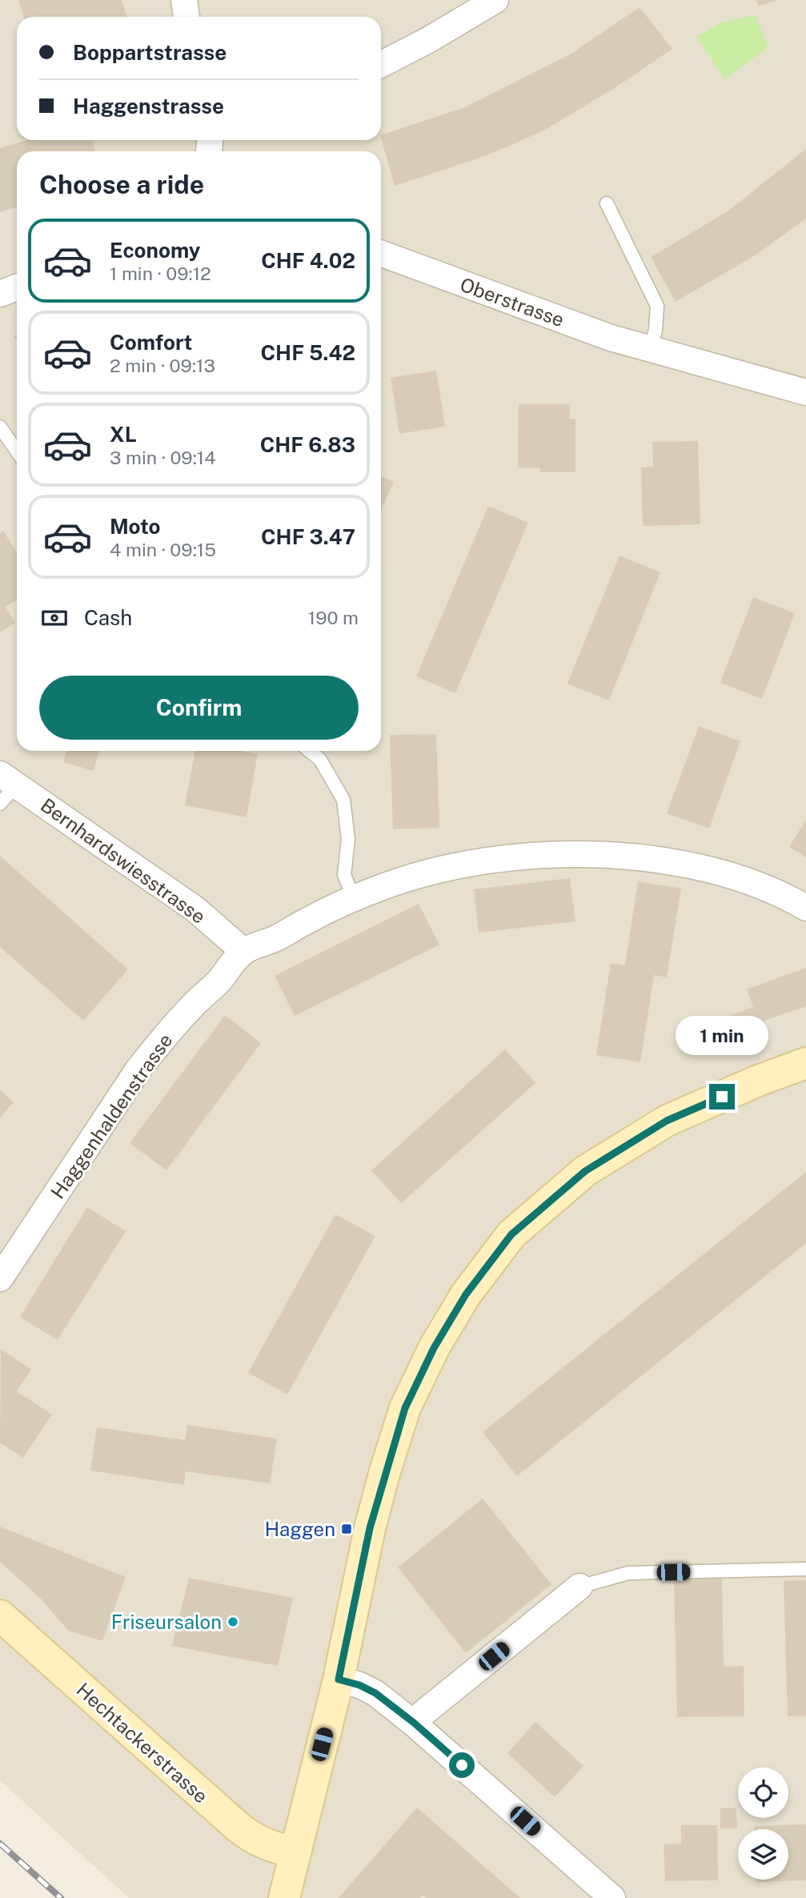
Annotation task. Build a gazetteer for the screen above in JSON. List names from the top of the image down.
{
  "streets": {
    "street": [
      "Oberstrasse",
      "Bernhardswiesstrasse",
      "Haggenhaldenstrasse",
      "Hechtackerstrasse"
    ]
  },
  "crossings": [
    ["Bernhardswiesstrasse", "Haggenhaldenstrasse"]
  ],
  "places": {
    "transit": ["Haggen"],
    "other": ["Friseursalon"]
  },
  "page": {
    "banner": ["Boppartstrasse", "Haggenstrasse"],
    "heading": "Choose a ride",
    "list": [
      {
        "name": "Economy",
        "note": "1 min · 09:12",
        "value": "CHF 4.02"
      },
      {
        "name": "Comfort",
        "note": "2 min · 09:13",
        "value": "CHF 5.42"
      },
      {
        "name": "XL",
        "note": "3 min · 09:14",
        "value": "CHF 6.83"
      },
      {
        "name": "Moto",
        "note": "4 min · 09:15",
        "value": "CHF 3.47"
      }
    ],
    "pay": ["Cash", "190 m"],
    "buttons": "Confirm",
    "bubble": "1 min"
  }
}
